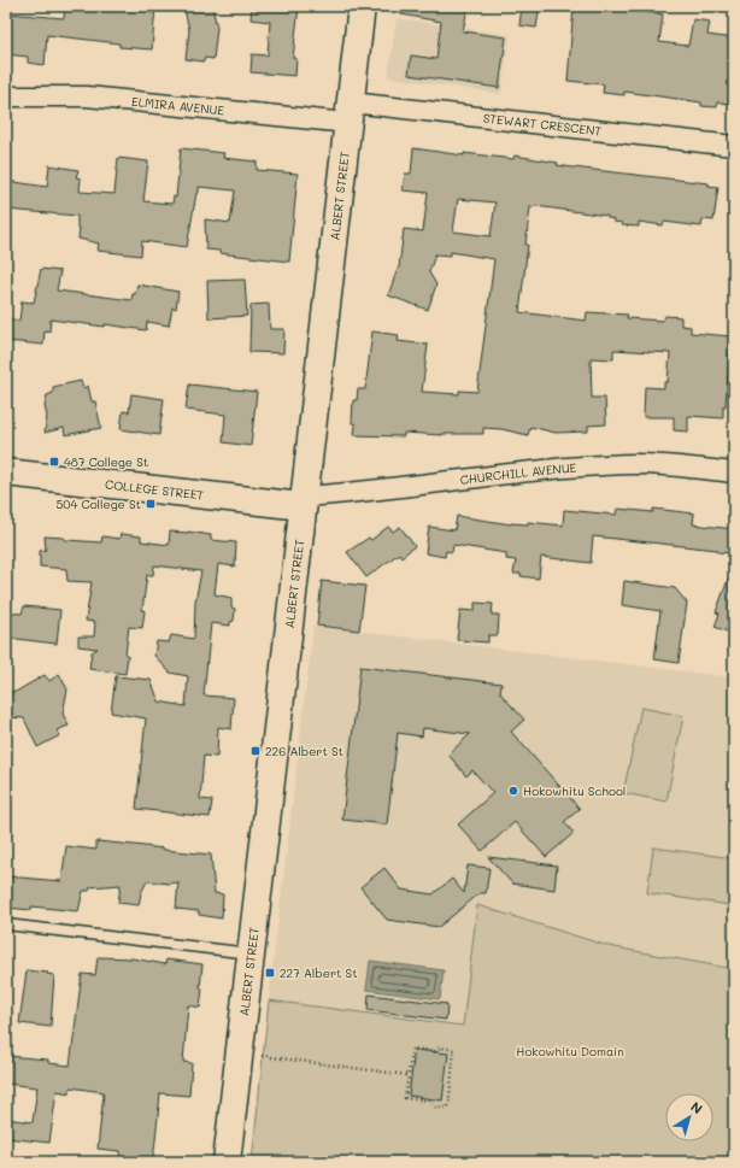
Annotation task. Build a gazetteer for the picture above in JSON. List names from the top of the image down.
{
  "streets": {
    "main road": ["ALBERT STREET", "COLLEGE STREET"],
    "street": ["ELMIRA AVENUE", "STEWART CRESCENT", "CHURCHILL AVENUE"]
  },
  "crossings": [
    ["ELMIRA AVENUE", "STEWART CRESCENT"],
    ["ELMIRA AVENUE", "ALBERT STREET"],
    ["STEWART CRESCENT", "ALBERT STREET"],
    ["ALBERT STREET", "CHURCHILL AVENUE"],
    ["ALBERT STREET", "COLLEGE STREET"],
    ["CHURCHILL AVENUE", "COLLEGE STREET"]
  ],
  "parks": ["Hokowhitu Domain"],
  "places": {
    "transit": [
      "487 College St",
      "504 College St",
      "226 Albert St",
      "227 Albert St"
    ],
    "other": ["Hokowhitu School"]
  },
  "north": "top right"
}
